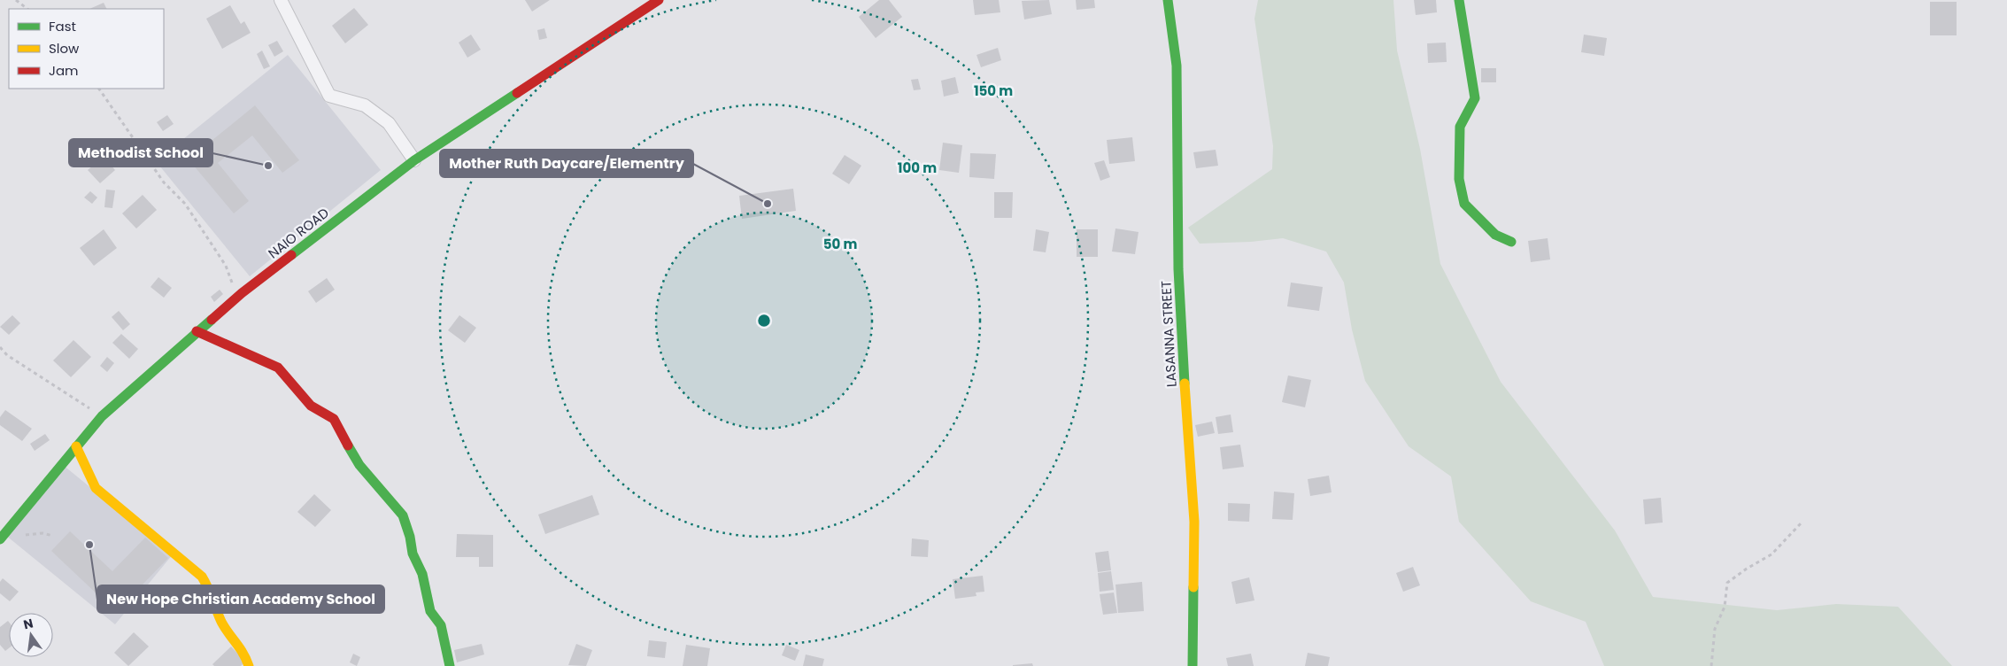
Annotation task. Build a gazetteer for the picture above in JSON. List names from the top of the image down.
{
  "streets": {
    "street": ["NAIO ROAD", "LASANNA STREET"]
  },
  "places": ["Methodist School", "Mother Ruth Daycare/Elementry", "New Hope Christian Academy School"],
  "legend": ["Fast", "Slow", "Jam"],
  "north": "top",
  "rings": ["150 m", "100 m", "50 m"]
}
